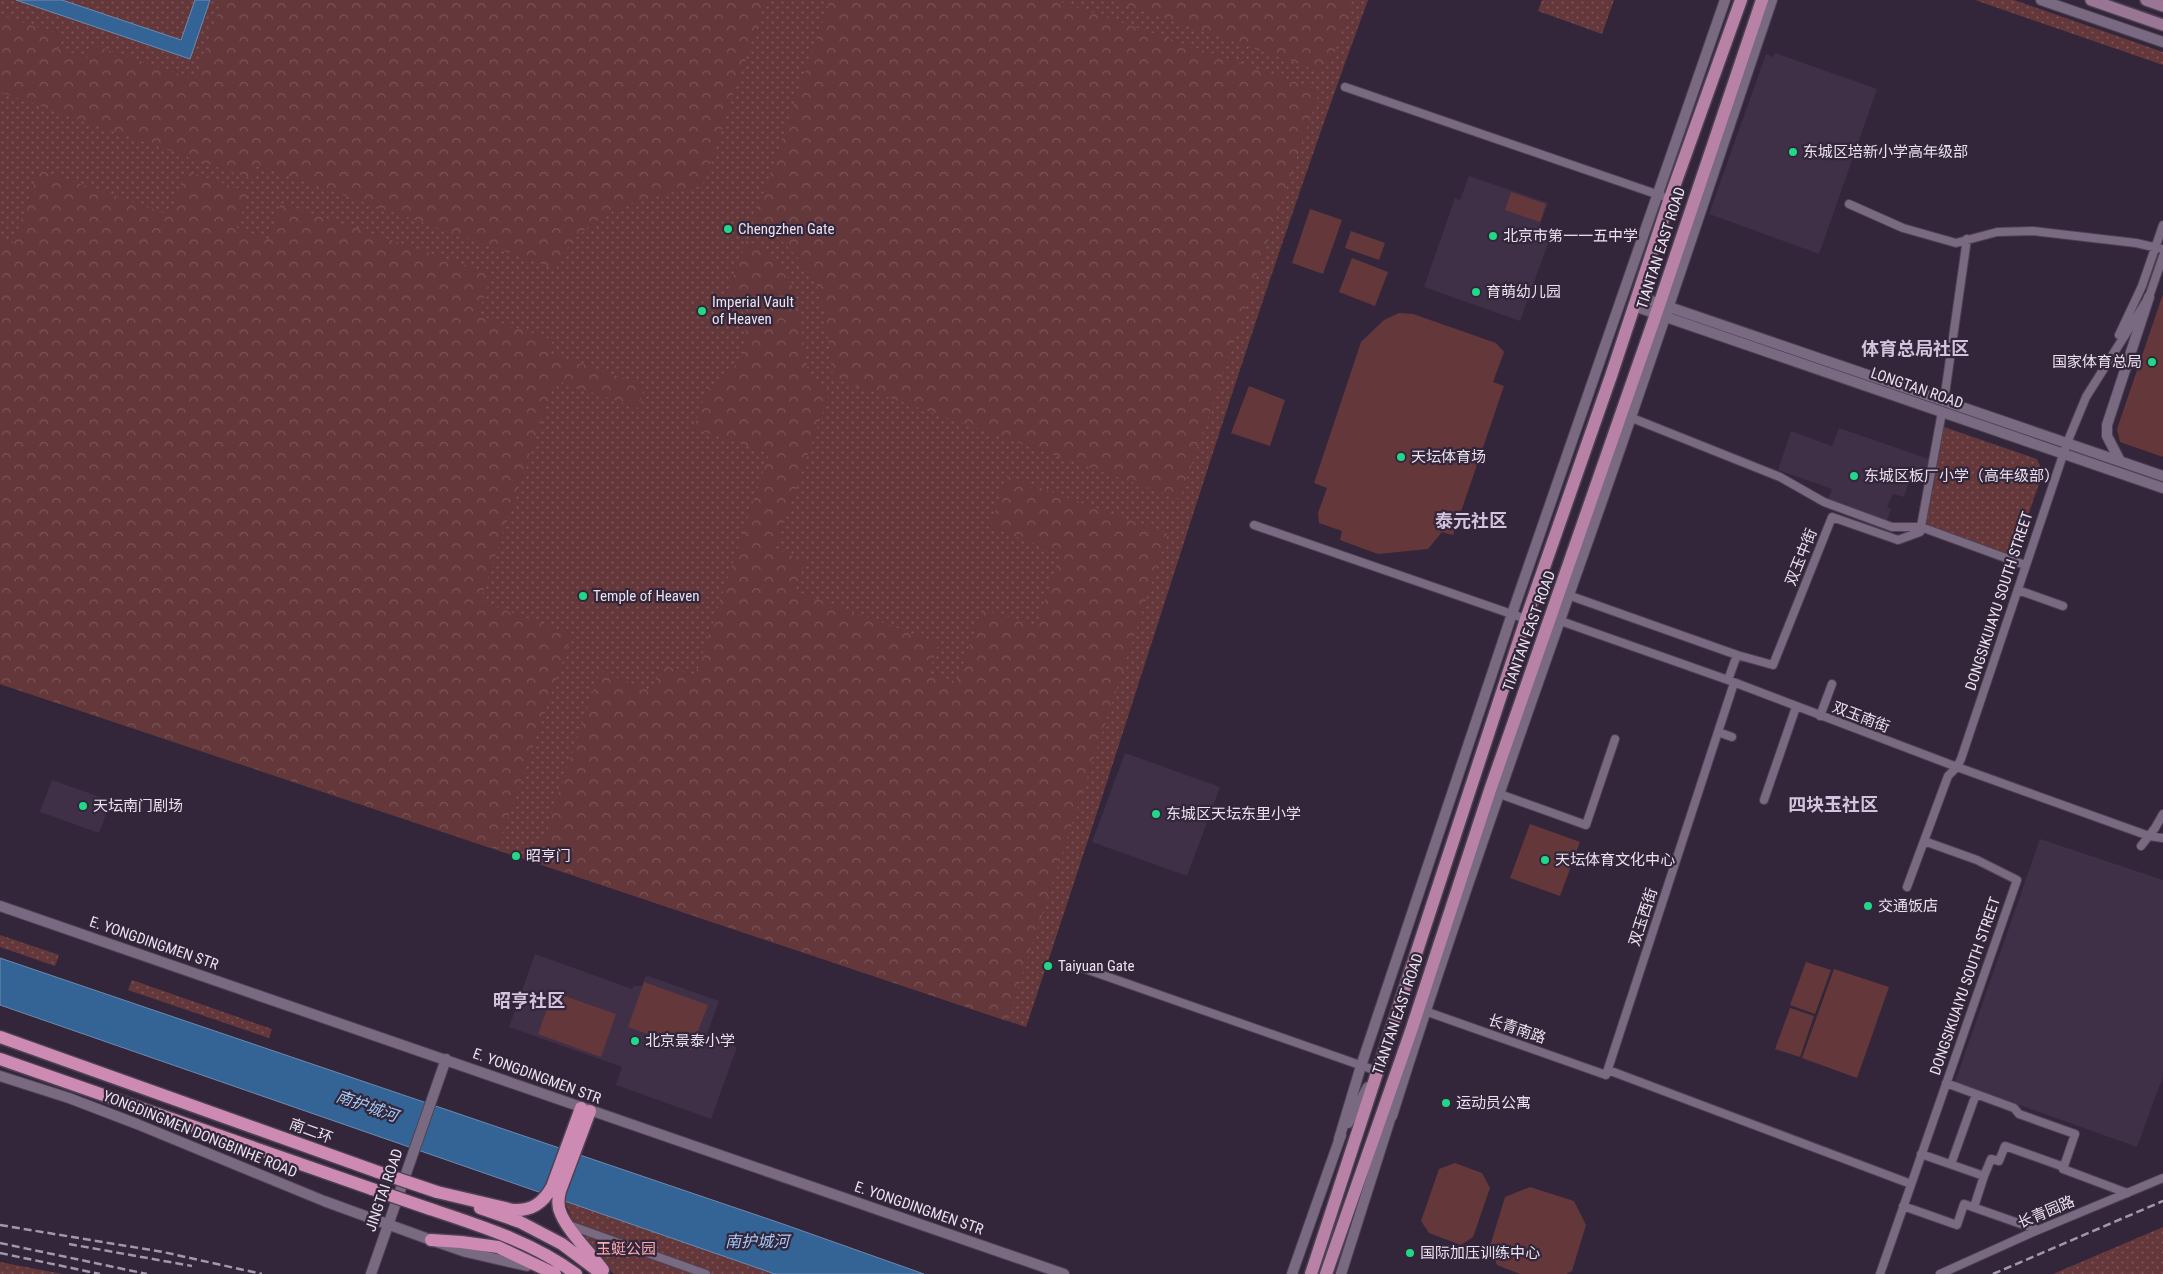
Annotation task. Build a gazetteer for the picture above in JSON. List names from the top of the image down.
{
  "streets": {
    "highway": ["南二环"],
    "main road": ["TIANTAN EAST ROAD"],
    "street": [
      "LONGTAN ROAD",
      "双玉中街",
      "DONGSIKUIAYU SOUTH STREET",
      "双玉南街",
      "双玉西街",
      "E. YONGDINGMEN STR",
      "DONGSIKUAIYU SOUTH STREET",
      "长青南路",
      "YONGDINGMEN DONGBINHE ROAD",
      "JINGTAI ROAD",
      "长青园路"
    ]
  },
  "crossings": [
    ["TIANTAN EAST ROAD", "LONGTAN ROAD"],
    ["TIANTAN EAST ROAD", "双玉南街"],
    ["TIANTAN EAST ROAD", "长青南路"],
    ["LONGTAN ROAD", "DONGSIKUIAYU SOUTH STREET"],
    ["DONGSIKUIAYU SOUTH STREET", "双玉南街"],
    ["双玉南街", "双玉西街"],
    ["双玉西街", "长青南路"],
    ["E. YONGDINGMEN STR", "JINGTAI ROAD"],
    ["DONGSIKUAIYU SOUTH STREET", "长青南路"],
    ["YONGDINGMEN DONGBINHE ROAD", "JINGTAI ROAD"]
  ],
  "districts": [
    "体育总局社区",
    "泰元社区",
    "四块玉社区",
    "昭亨社区"
  ],
  "water": ["南护城河"],
  "parks": ["玉蜓公园"],
  "places": [
    "东城区培新小学高年级部",
    "Chengzhen Gate",
    "北京市第一一五中学",
    "育萌幼儿园",
    "Imperial Vault of Heaven",
    "国家体育总局",
    "天坛体育场",
    "东城区板厂小学（高年级部）",
    "Temple of Heaven",
    "天坛南门剧场",
    "东城区天坛东里小学",
    "昭亨门",
    "天坛体育文化中心",
    "交通饭店",
    "Taiyuan Gate",
    "北京景泰小学",
    "运动员公寓",
    "国际加压训练中心"
  ]
}
